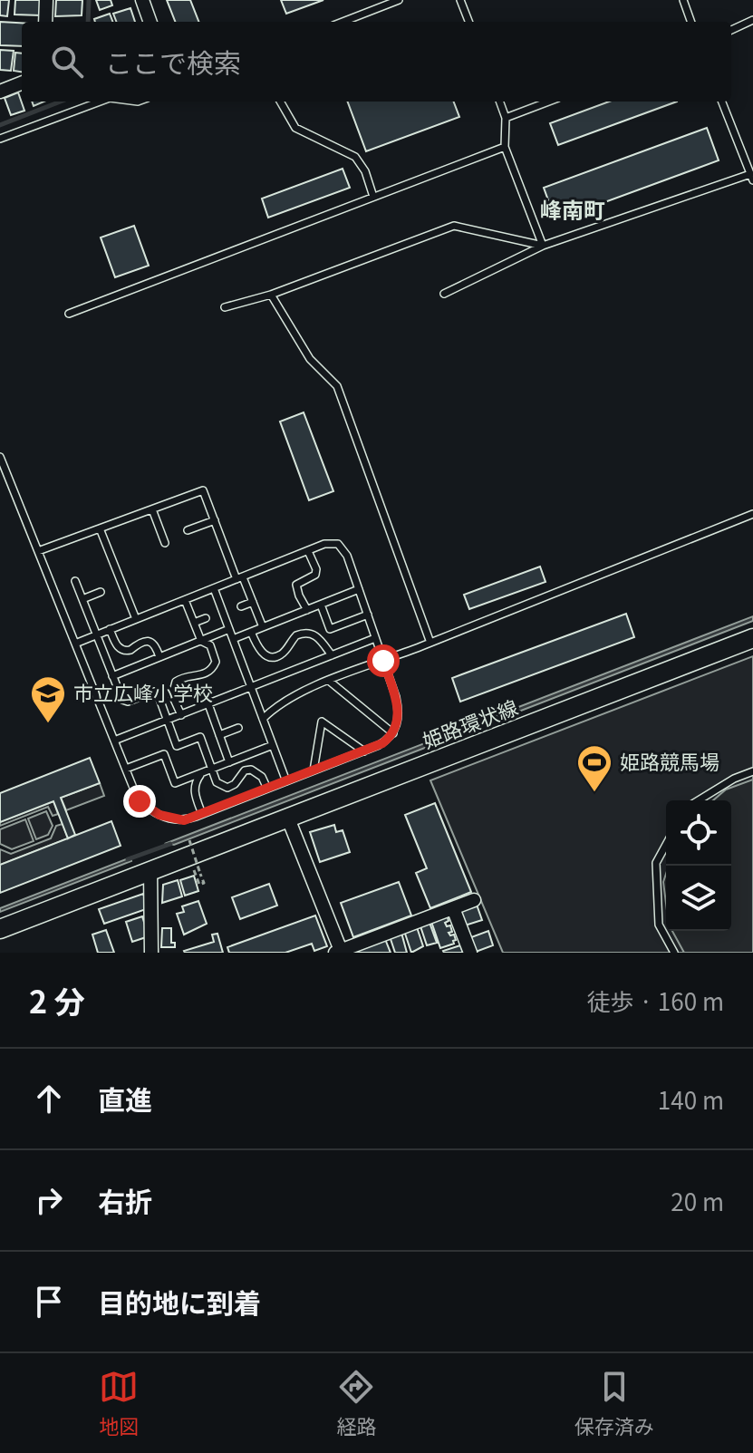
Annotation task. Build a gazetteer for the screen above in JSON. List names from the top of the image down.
{
  "streets": {
    "main road": ["姫路環状線"]
  },
  "districts": ["峰南町"],
  "places": {
    "school or university": ["市立広峰小学校"],
    "sports": ["姫路競馬場"]
  },
  "page": {
    "search": "ここで検索",
    "heading": ["2 分", "徒歩 · 160 m"],
    "list": [
      ["直進", "140 m"],
      ["右折", "20 m"],
      "目的地に到着"
    ],
    "nav": ["地図", "経路", "保存済み"]
  }
}
